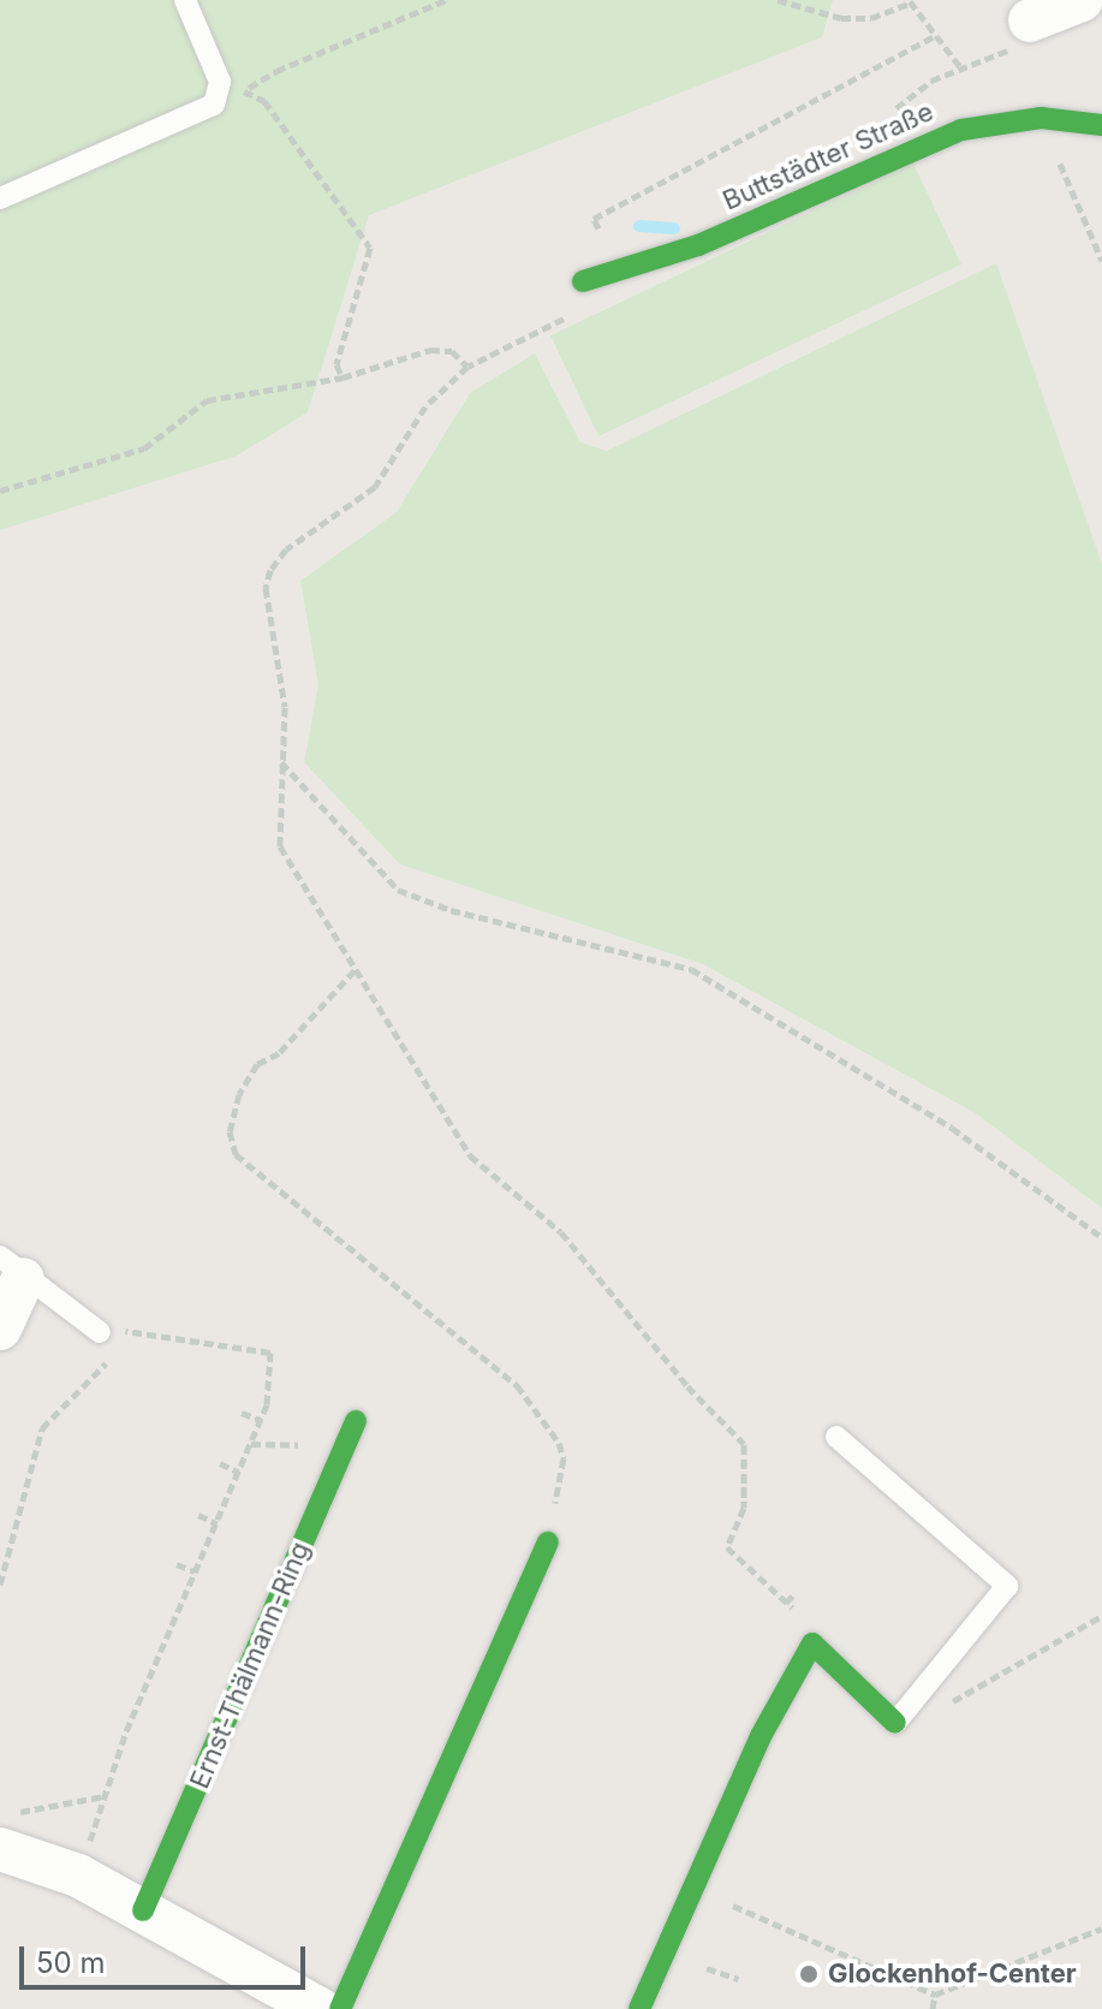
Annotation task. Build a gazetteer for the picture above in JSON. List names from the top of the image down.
{
  "streets": {
    "street": ["Buttstädter Straße", "Ernst-Thälmann-Ring"]
  },
  "places": ["Glockenhof-Center"],
  "scale_bar": "50 m"
}
